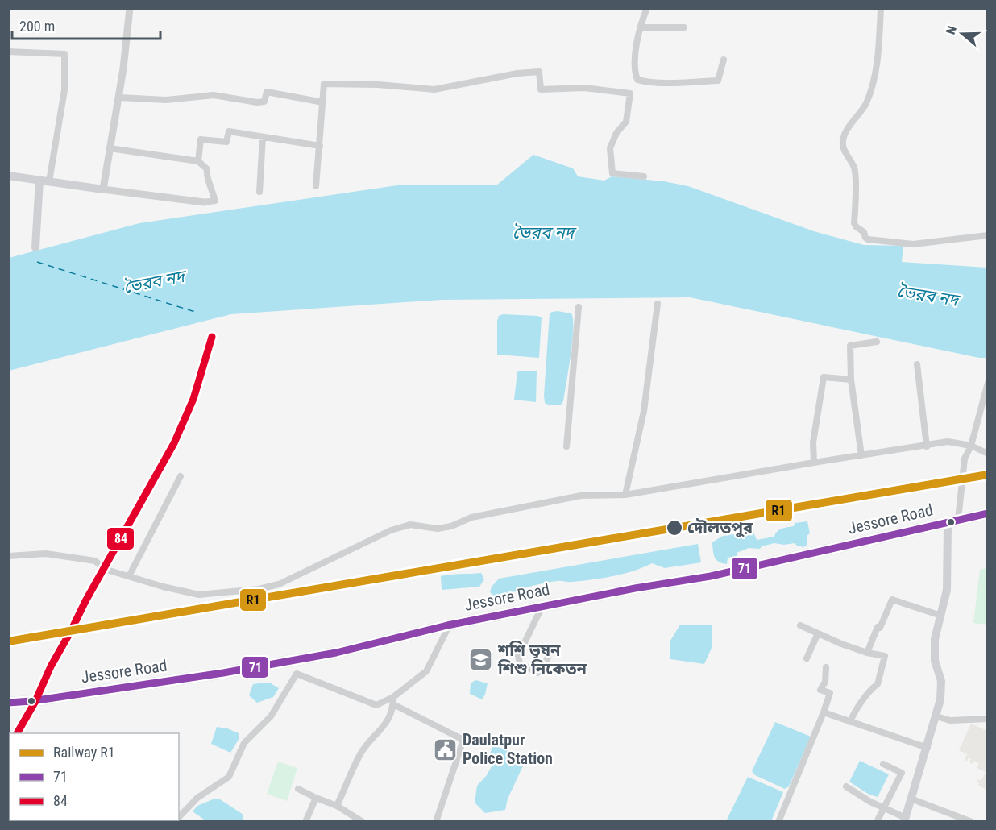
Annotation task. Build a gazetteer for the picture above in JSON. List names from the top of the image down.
{
  "streets": {
    "highway": ["Jessore Road"]
  },
  "water": ["ভৈরব নদ"],
  "places": {
    "other": ["দৌলতপুর"],
    "school or university": ["শশি ভূষন শিশু নিকেতন"],
    "public building": ["Daulatpur Police Station"]
  },
  "lines": ["transit line 84", "rail line R1", "transit line 71"],
  "legend": ["Railway R1", "71", "84"],
  "scale_bar": "200 m",
  "north": "left"
}
